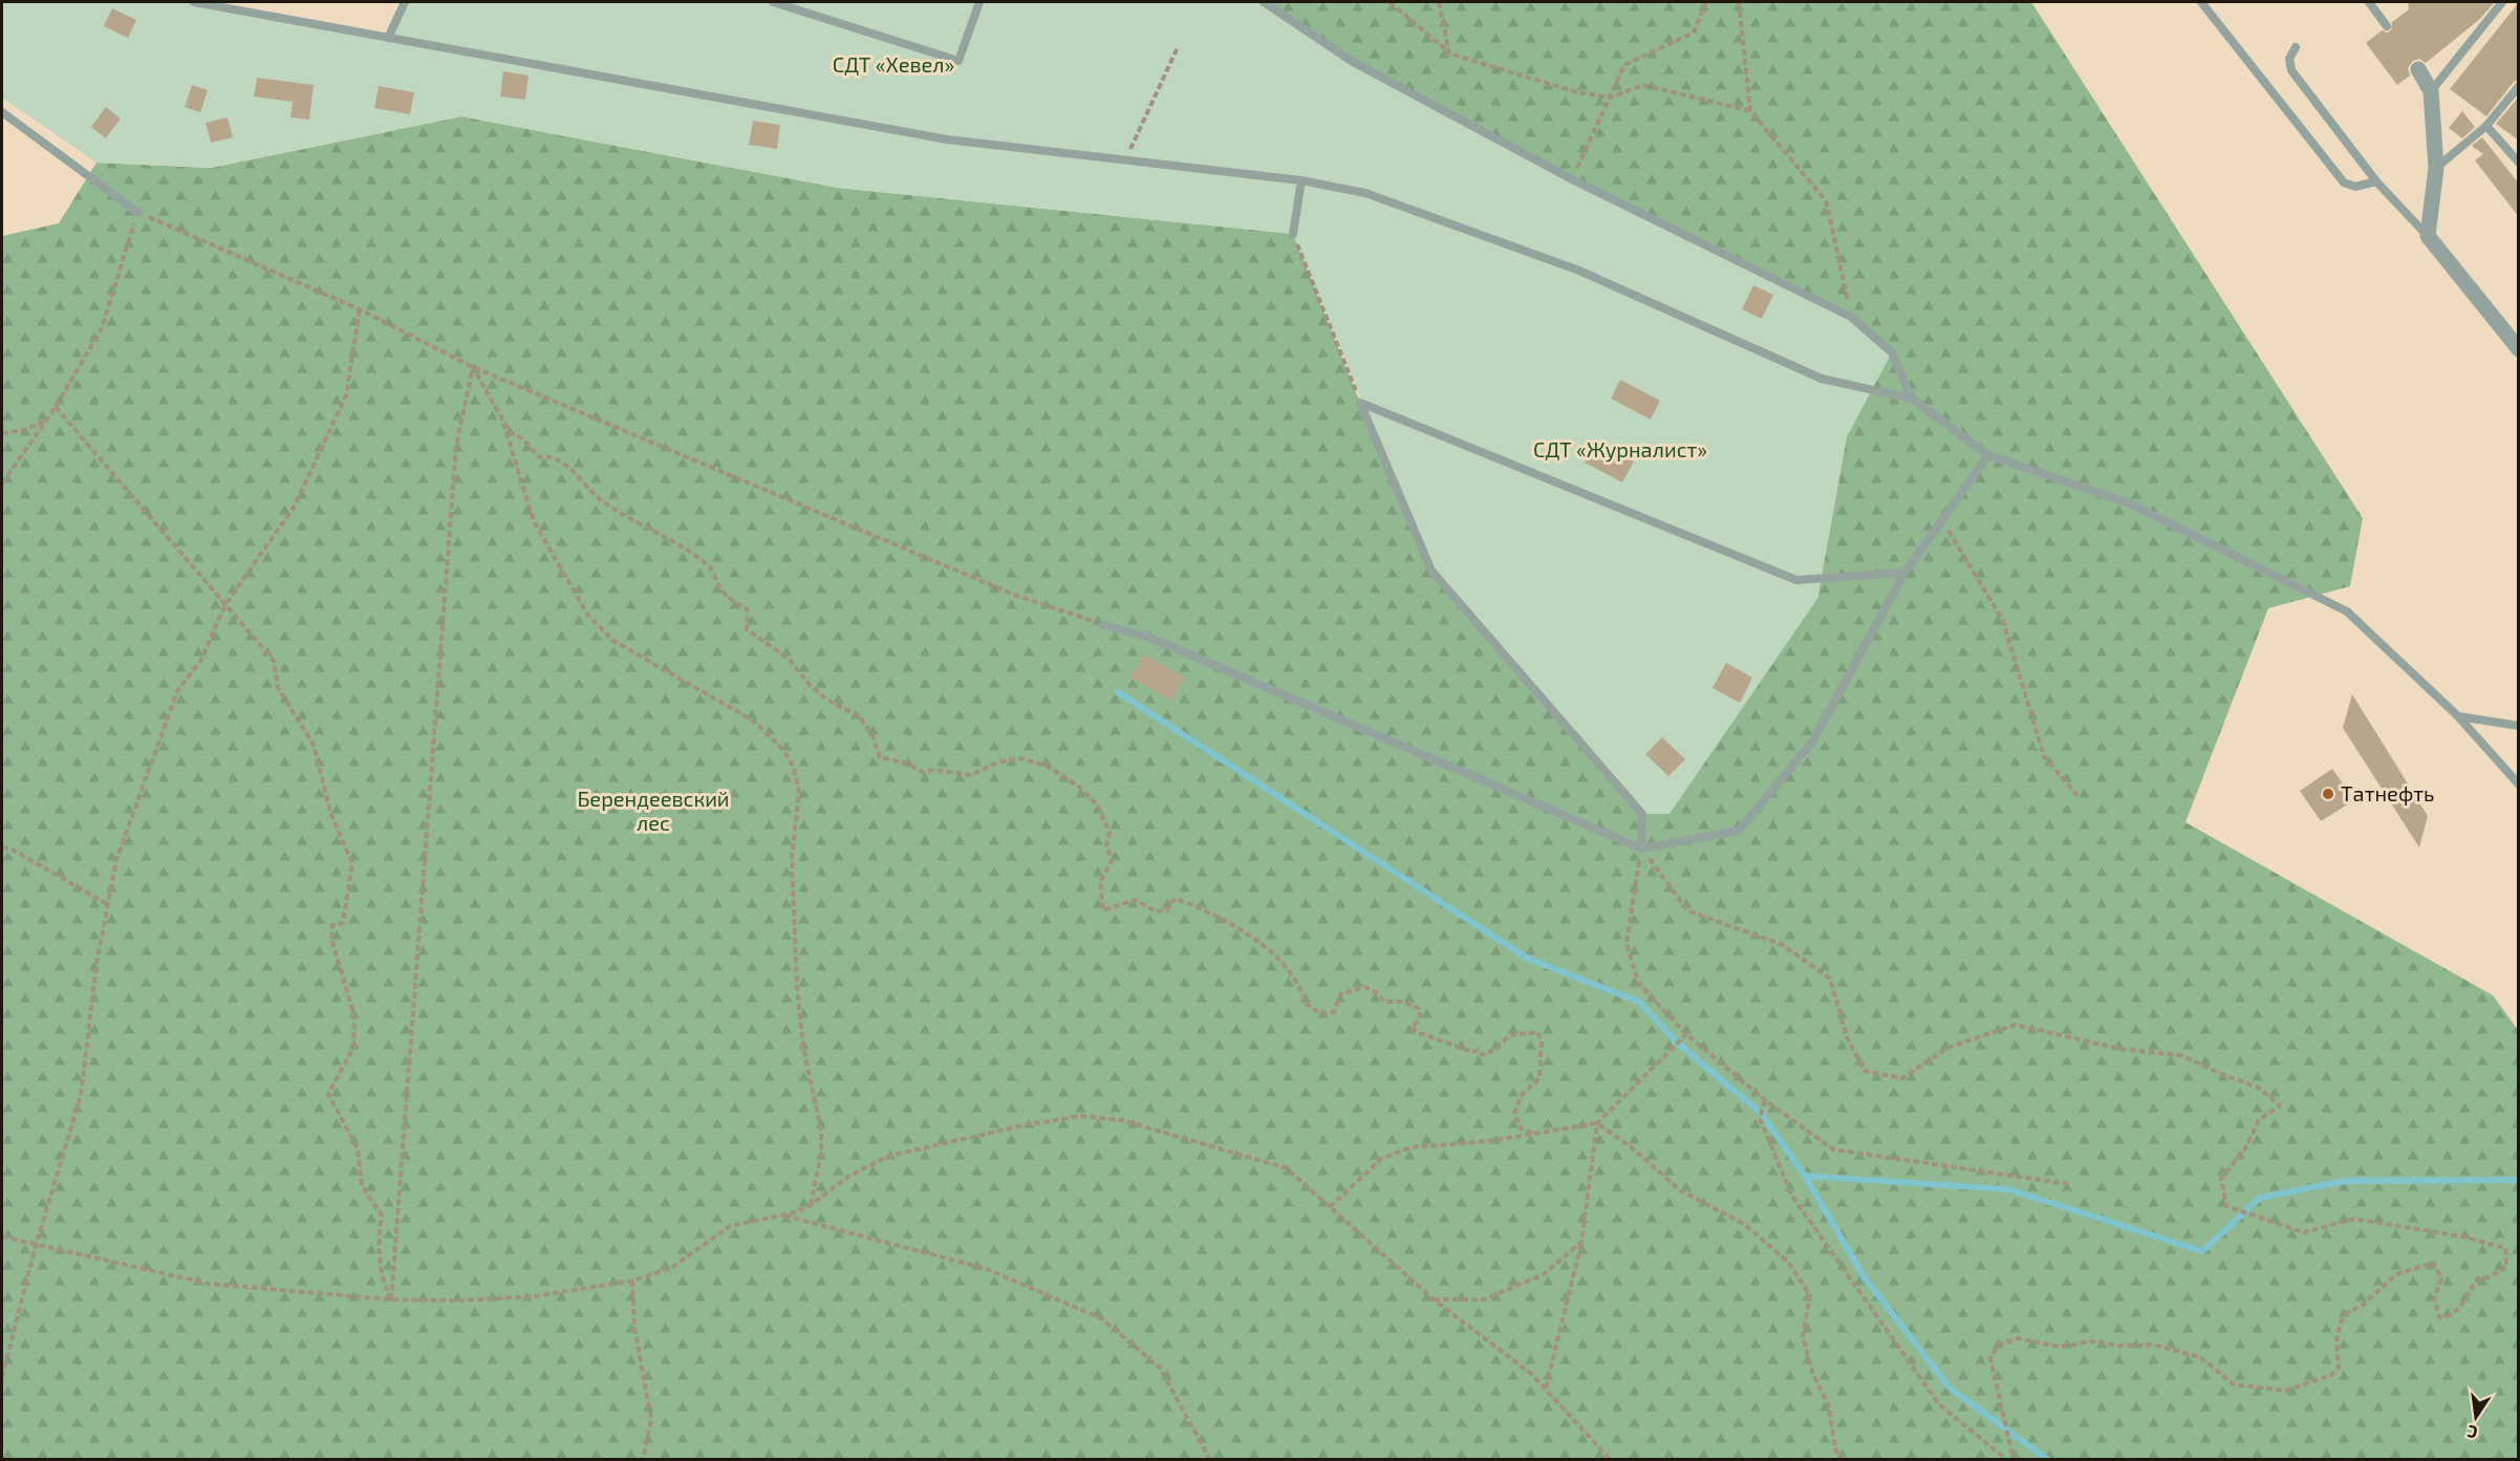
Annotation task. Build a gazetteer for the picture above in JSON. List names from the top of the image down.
{
  "parks": ["СДТ «Хевел»", "СДТ «Журналист»", "Берендеевский лес"],
  "places": ["Татнефть"],
  "north": "bottom"
}
